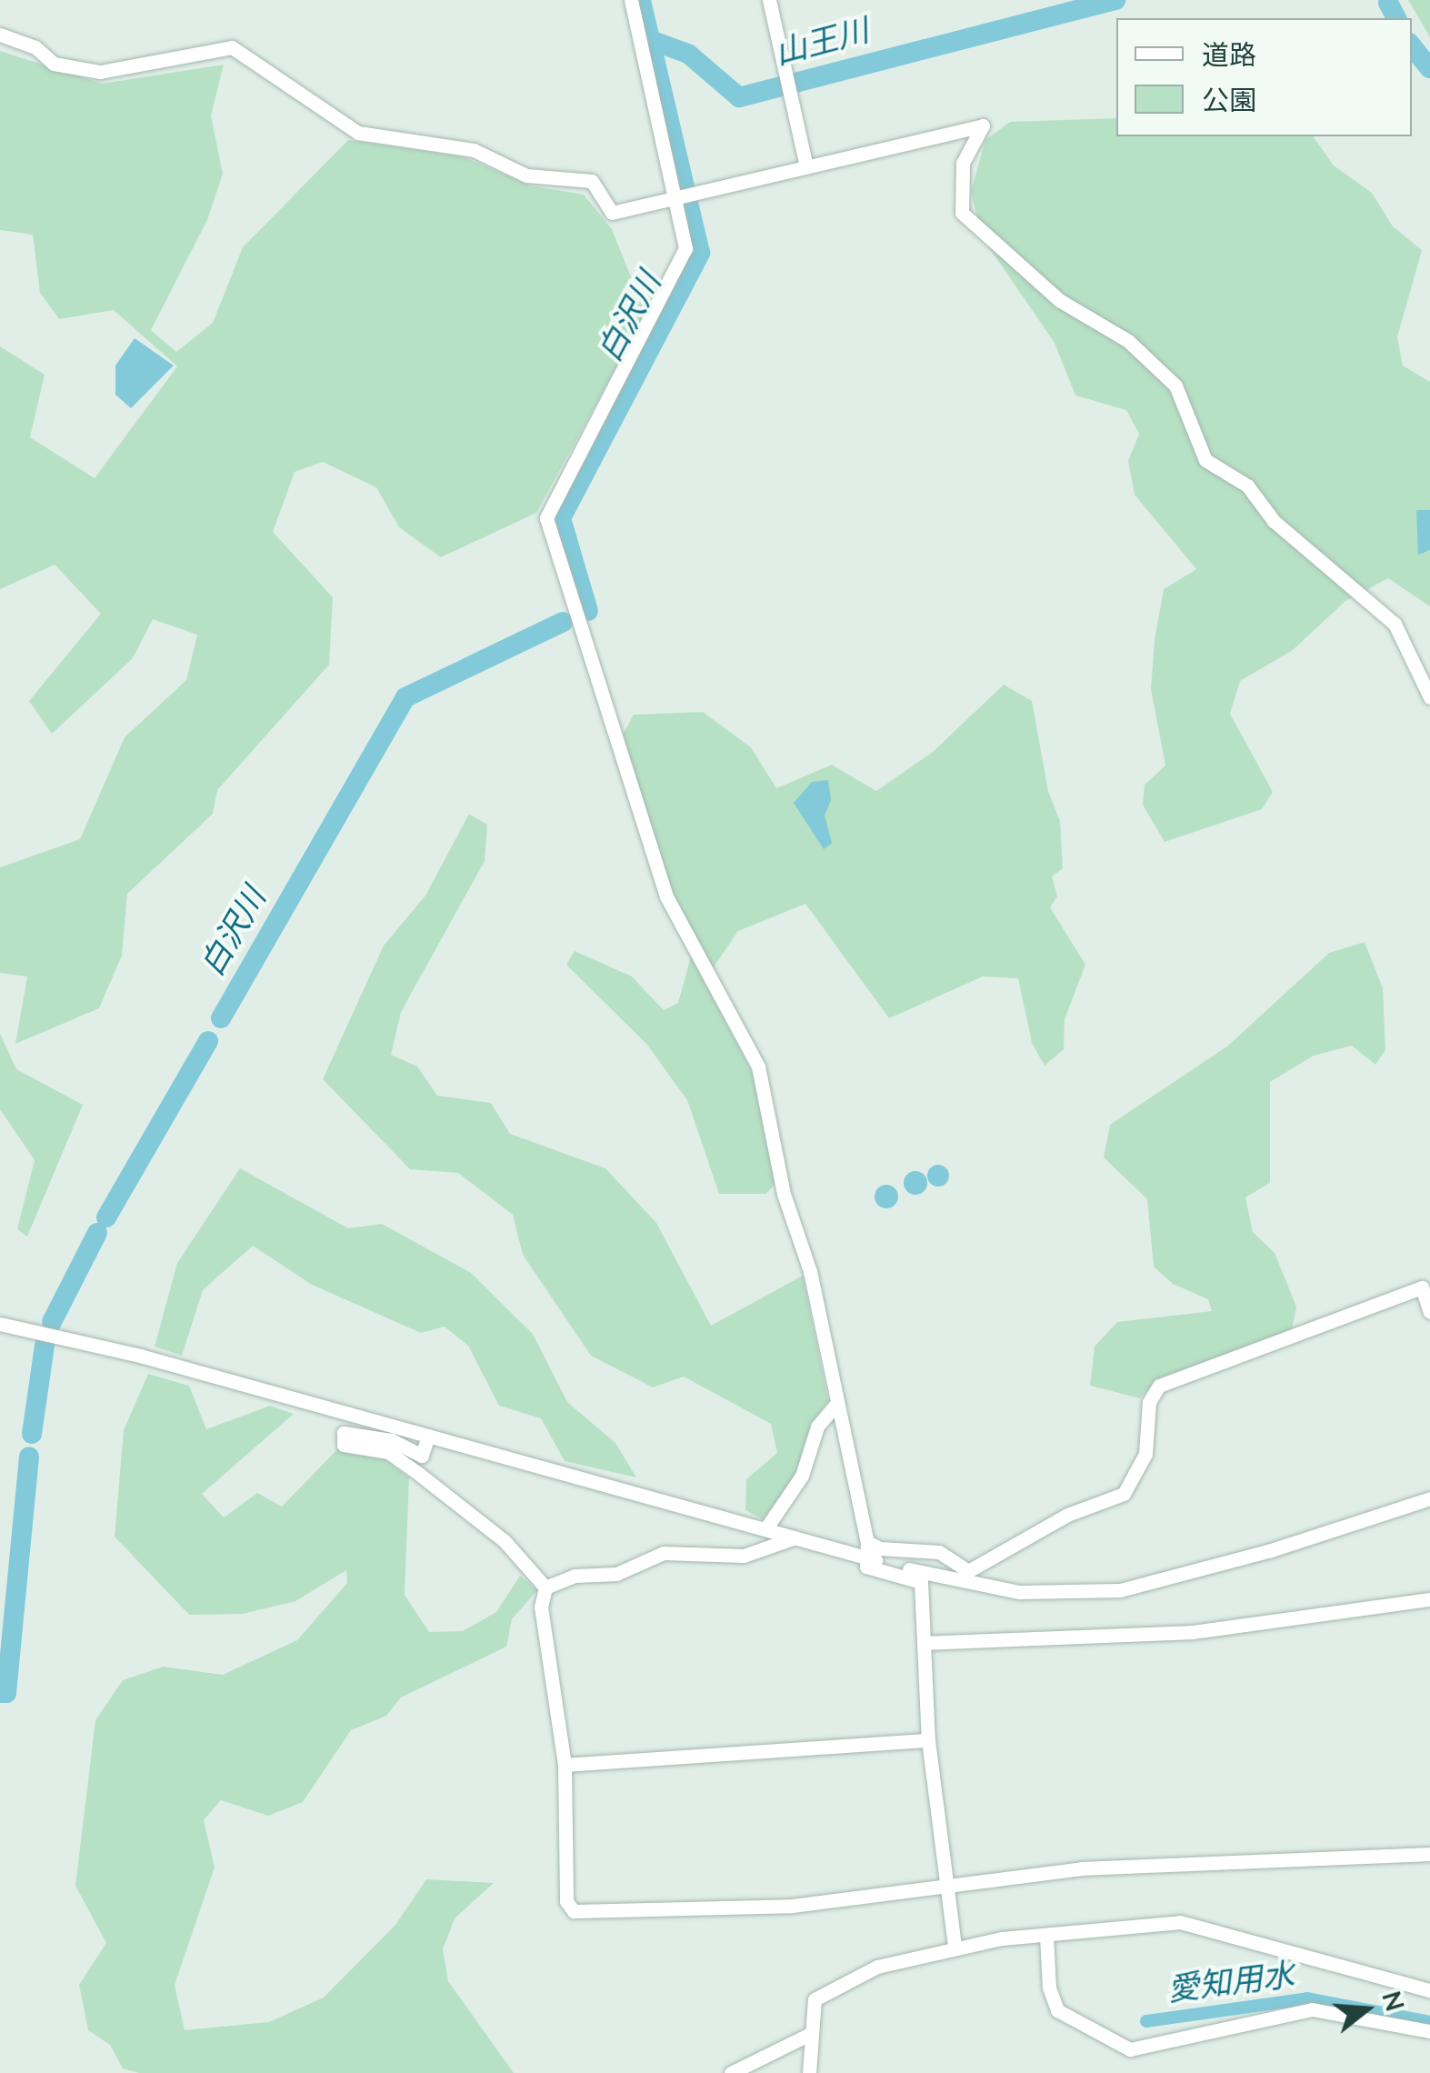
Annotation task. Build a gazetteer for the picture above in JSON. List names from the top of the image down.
{
  "water": ["山王川", "白沢川", "愛知用水"],
  "legend": ["道路", "公園"],
  "north": "right"
}
